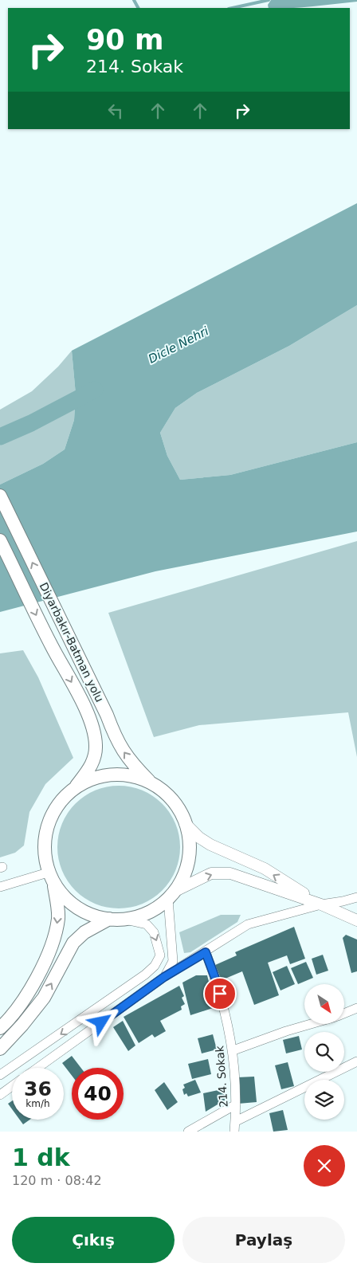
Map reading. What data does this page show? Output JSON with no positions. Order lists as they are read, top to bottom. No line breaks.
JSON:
{"streets":{"highway":["Diyarbakır-Batman yolu"],"street":["214. Sokak"]},"water":["Dicle Nehri"],"north":"bottom right","page":{"turn":["90 m","214. Sokak"],"speed":"36 km/h","limit":"40","heading":["1 dk","120 m · 08:42"],"buttons":["Çıkış","Paylaş"]}}
